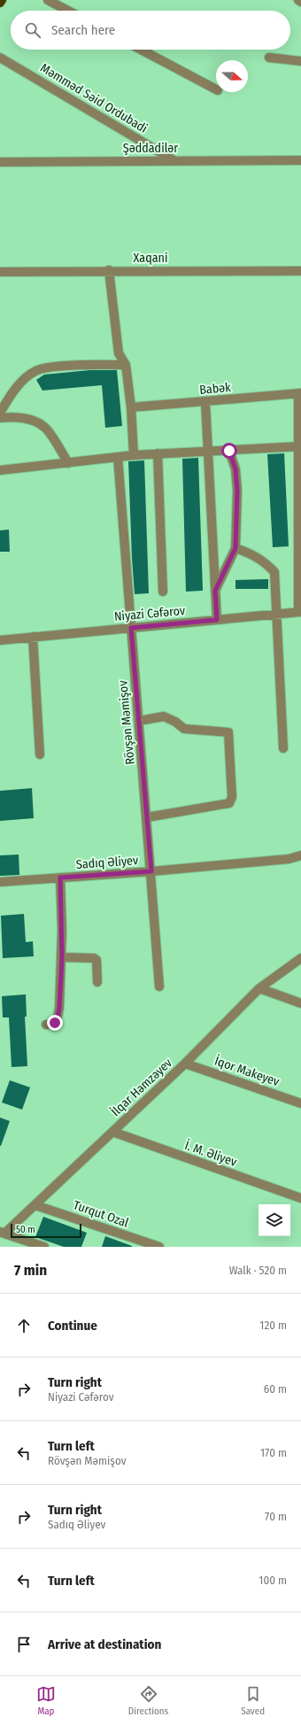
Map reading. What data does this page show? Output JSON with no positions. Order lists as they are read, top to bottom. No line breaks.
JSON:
{"streets":{"street":["Məmməd Səid Ordubadi","Şəddadilər","Xaqani","Babək","Niyazi Cəfərov","Rövşən Məmişov","Sadıq Əliyev","İqor Makeyev","İlqar Həmzəyev","İ. M. Əliyev","Turqut Ozal"]},"crossings":[["Məmməd Səid Ordubadi","Şəddadilər"],["Niyazi Cəfərov","Rövşən Məmişov"],["Rövşən Məmişov","Sadıq Əliyev"],["İqor Makeyev","İlqar Həmzəyev"],["İlqar Həmzəyev","İ. M. Əliyev"],["İlqar Həmzəyev","Turqut Ozal"]],"scale_bar":"50 m","north":"right","page":{"search":"Search here","scale":"50 m","heading":["7 min","Walk · 520 m"],"list":[["Continue","120 m"],["Turn right","Niyazi Cəfərov","60 m"],["Turn left","Rövşən Məmişov","170 m"],["Turn right","Sadıq Əliyev","70 m"],["Turn left","100 m"],"Arrive at destination"],"nav":["Map","Directions","Saved"]}}
